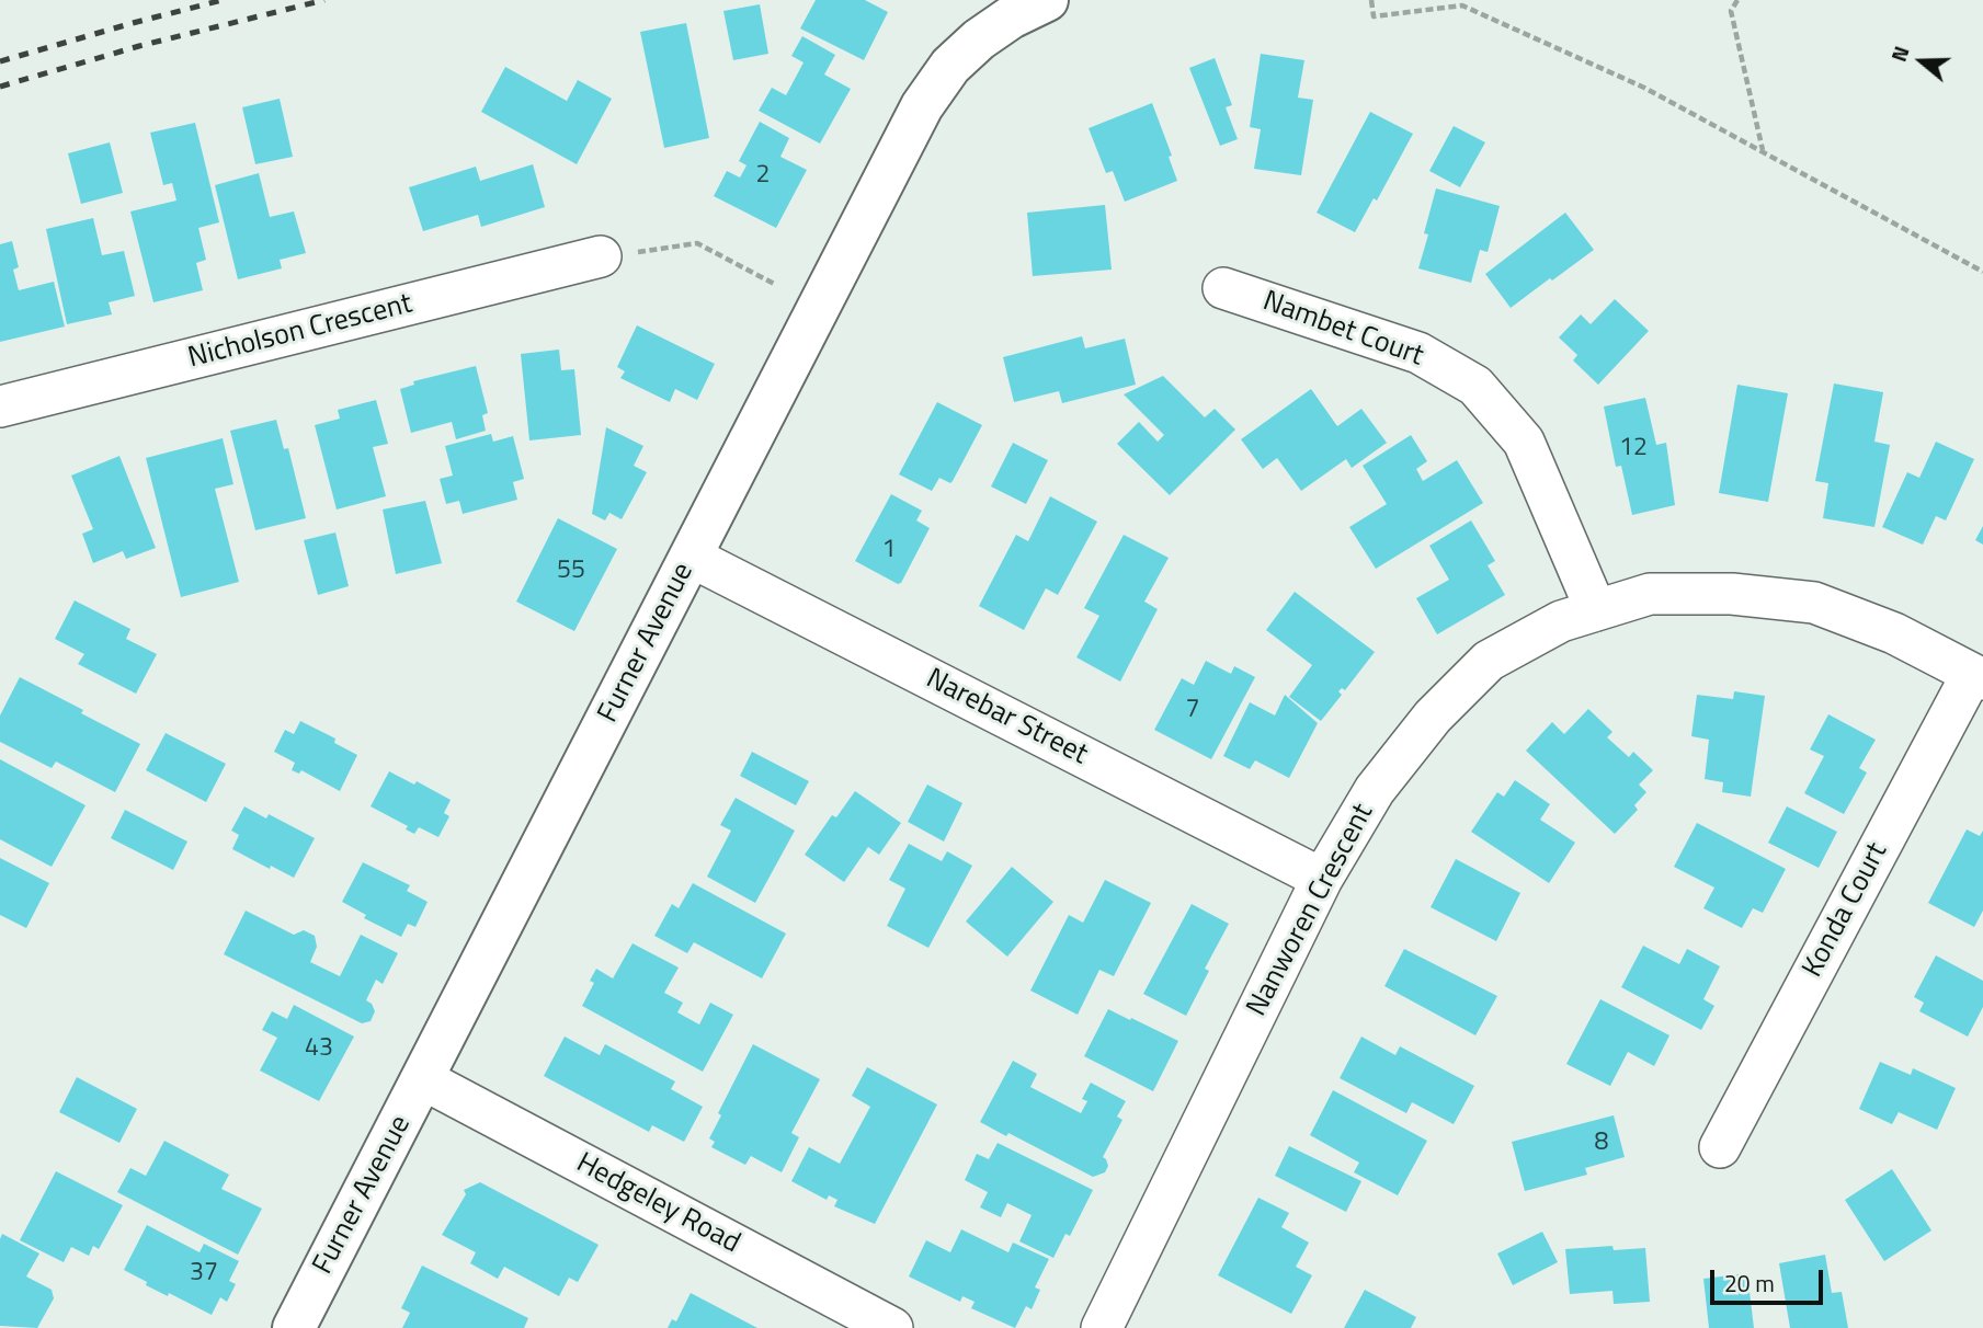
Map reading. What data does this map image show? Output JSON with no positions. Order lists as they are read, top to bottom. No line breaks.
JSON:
{"streets":{"street":["Nambet Court","Nicholson Crescent","Furner Avenue","Narebar Street","Nanworen Crescent","Konda Court","Hedgeley Road"]},"crossings":[["Nambet Court","Nanworen Crescent"],["Furner Avenue","Narebar Street"],["Furner Avenue","Hedgeley Road"],["Narebar Street","Nanworen Crescent"],["Nanworen Crescent","Konda Court"]],"house_numbers":["2","12","1","55","7","43","8","37"],"scale_bar":"20 m","north":"left"}
